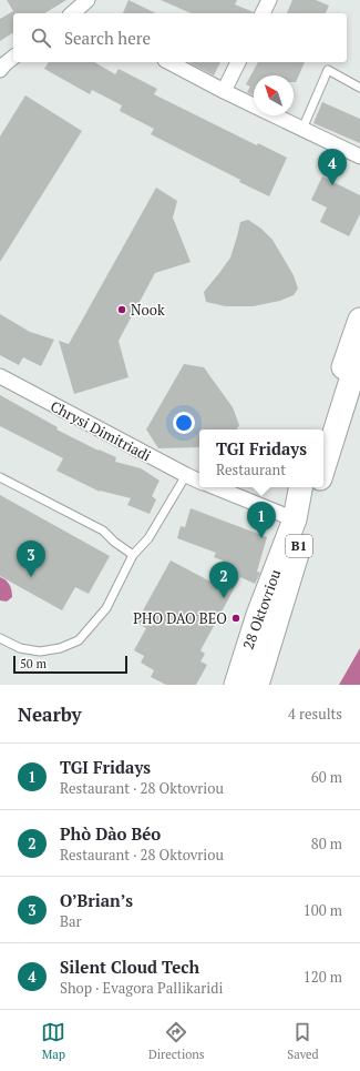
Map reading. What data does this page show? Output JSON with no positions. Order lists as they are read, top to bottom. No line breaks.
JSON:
{"streets":{"main road":["B1","28 Oktovriou"],"street":["Chrysi Dimitriadi"]},"places":["Nook","PHO DAO BEO"],"scale_bar":"50 m","north":"top left","page":{"search":"Search here","pins":["4","1","3","2"],"popup":["TGI Fridays","Restaurant"],"scale":"50 m","heading":["Nearby","4 results"],"list":[{"mark":"1","name":"TGI Fridays","note":"Restaurant · 28 Oktovriou","value":"60 m"},{"mark":"2","name":"Phò Dào Béo","note":"Restaurant · 28 Oktovriou","value":"80 m"},{"mark":"3","name":"O’Brian’s","note":"Bar","value":"100 m"},{"mark":"4","name":"Silent Cloud Tech","note":"Shop · Evagora Pallikaridi","value":"120 m"}],"nav":["Map","Directions","Saved"]}}
